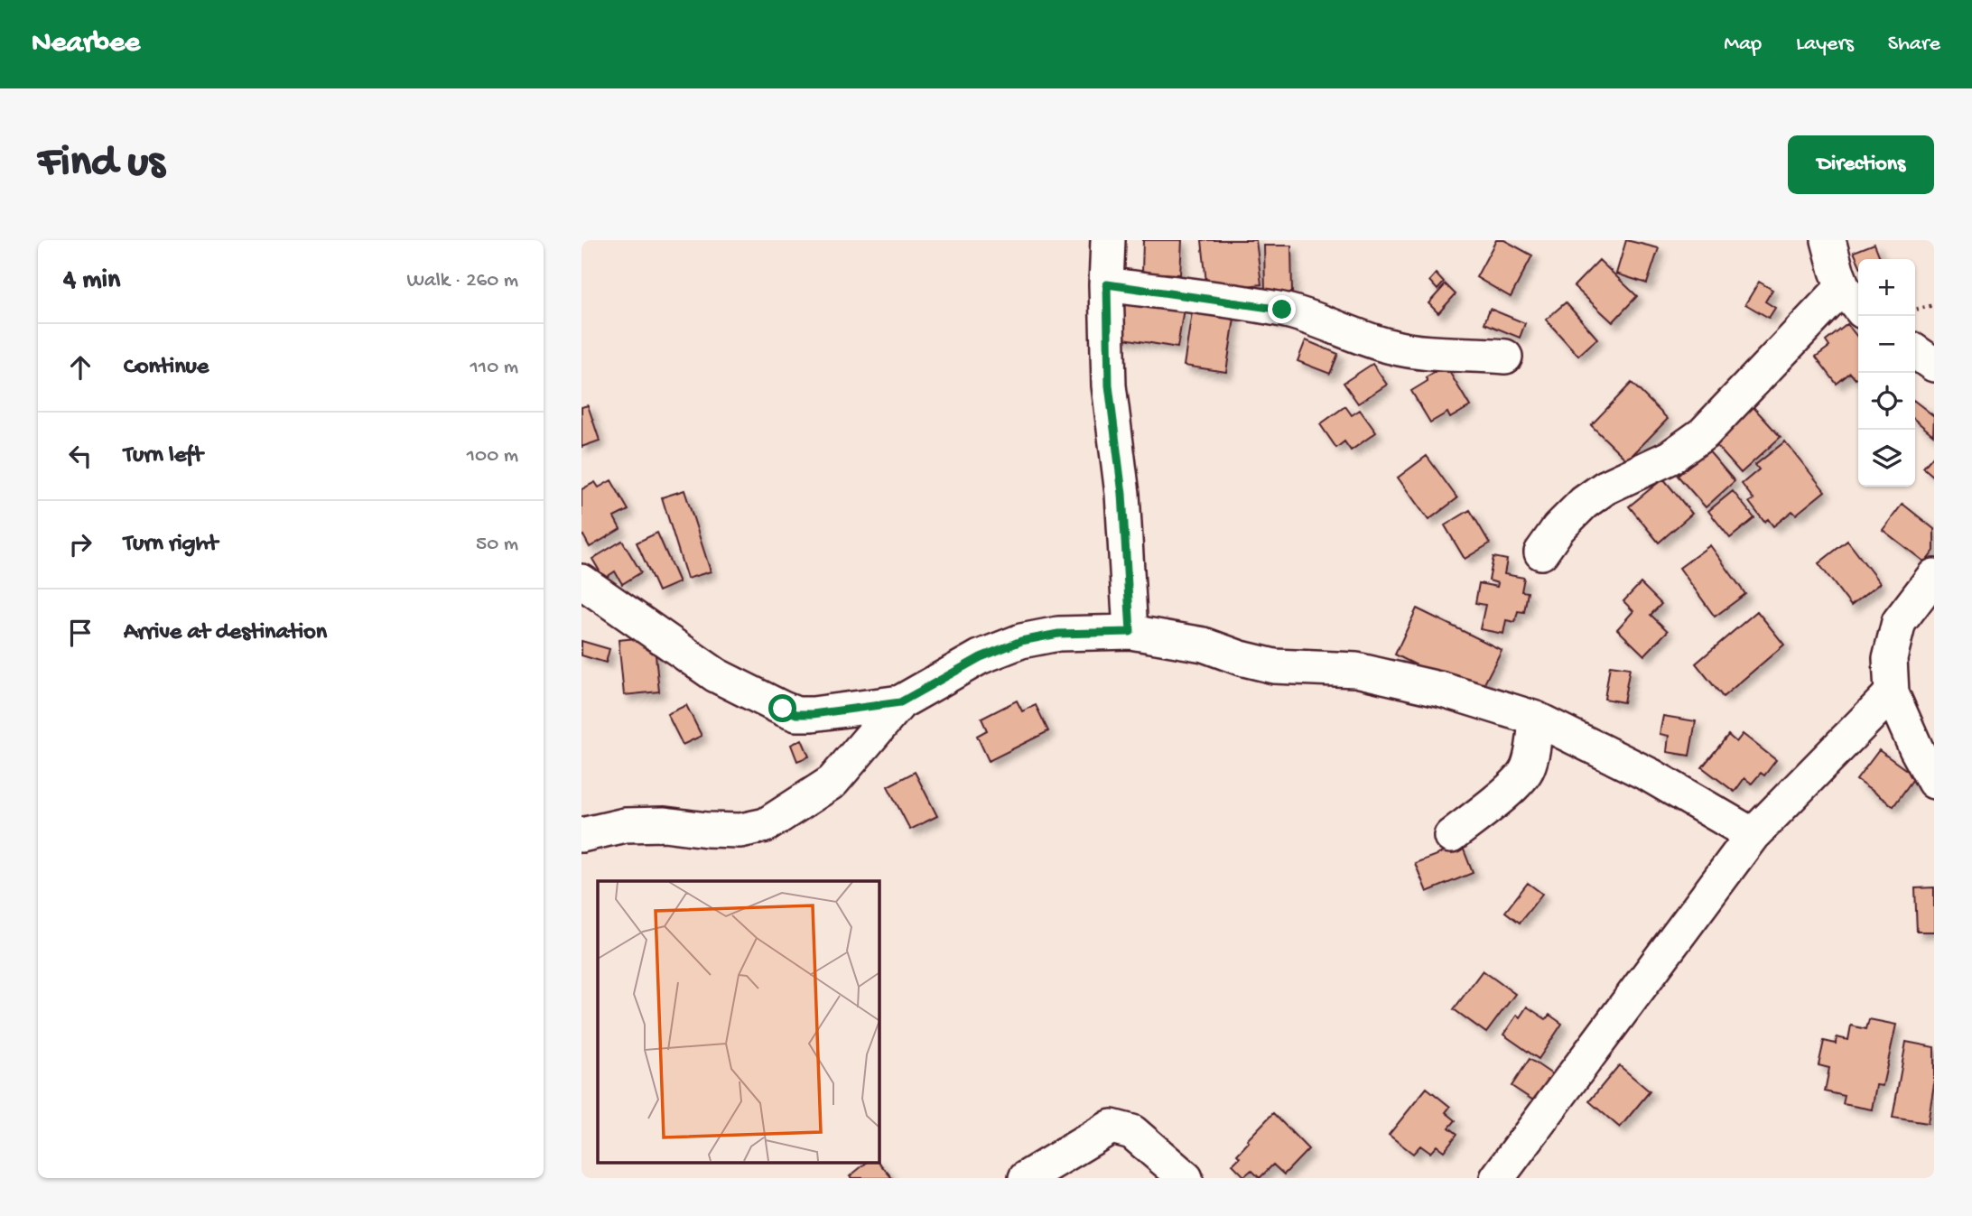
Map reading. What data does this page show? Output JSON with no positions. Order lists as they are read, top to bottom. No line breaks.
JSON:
{"page":{"header":"Nearbee","nav":["Map","Layers","Share"],"buttons":"Directions","title":"Find us","heading":["4 min","Walk · 260 m"],"map_buttons":["+","−"],"list":[["Continue","110 m"],["Turn left","100 m"],["Turn right","50 m"],"Arrive at destination"]}}
